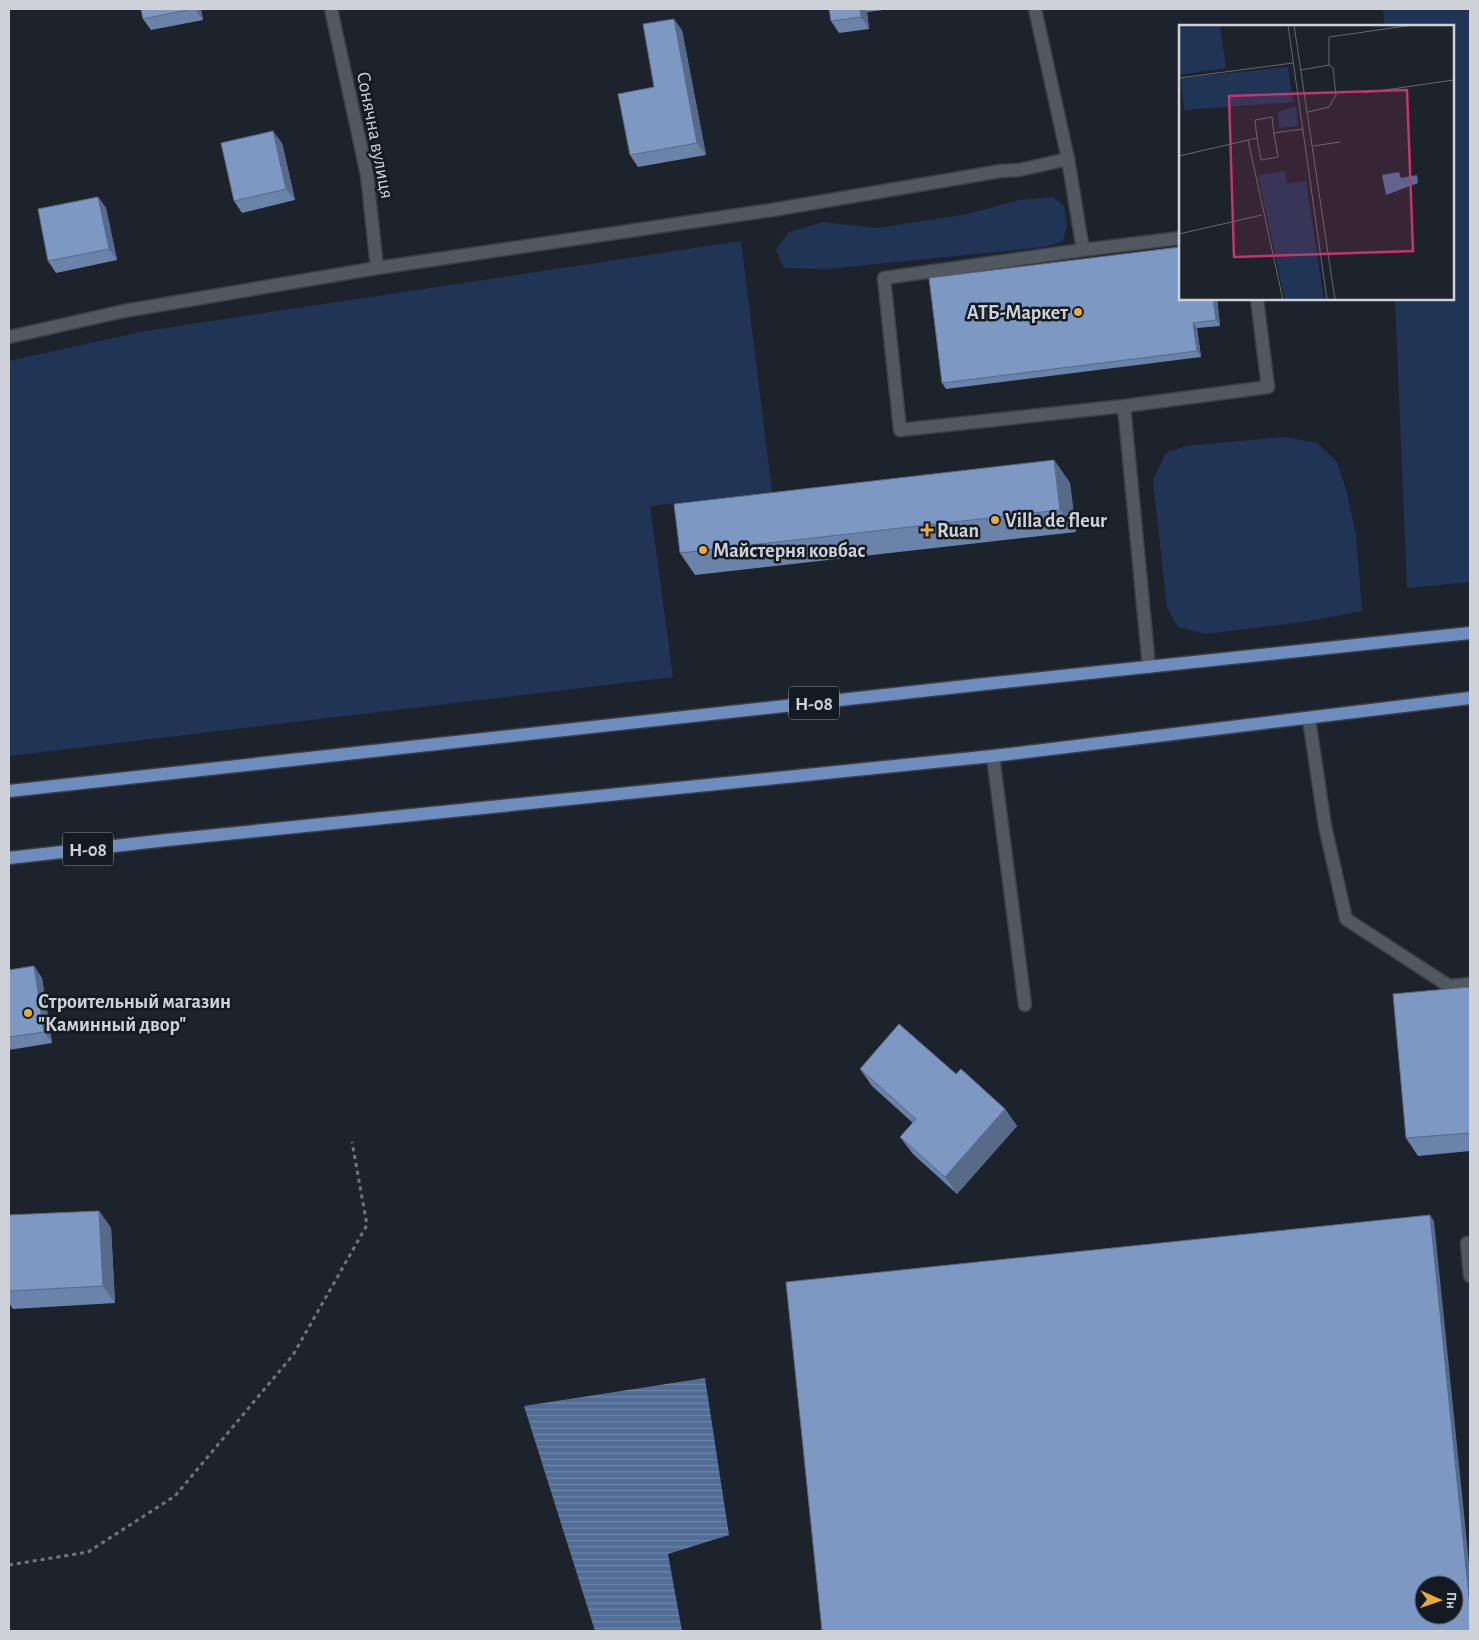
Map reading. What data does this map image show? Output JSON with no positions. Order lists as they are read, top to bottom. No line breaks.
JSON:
{"streets":{"main road":["Н-08"],"street":["Сонячна вулиця"]},"places":{"other":["АТБ-Маркет","Villa de fleur","Майстерня ковбас","Строительный магазин \"Каминный двор\""],"health":["Ruan"]},"north":"right"}
